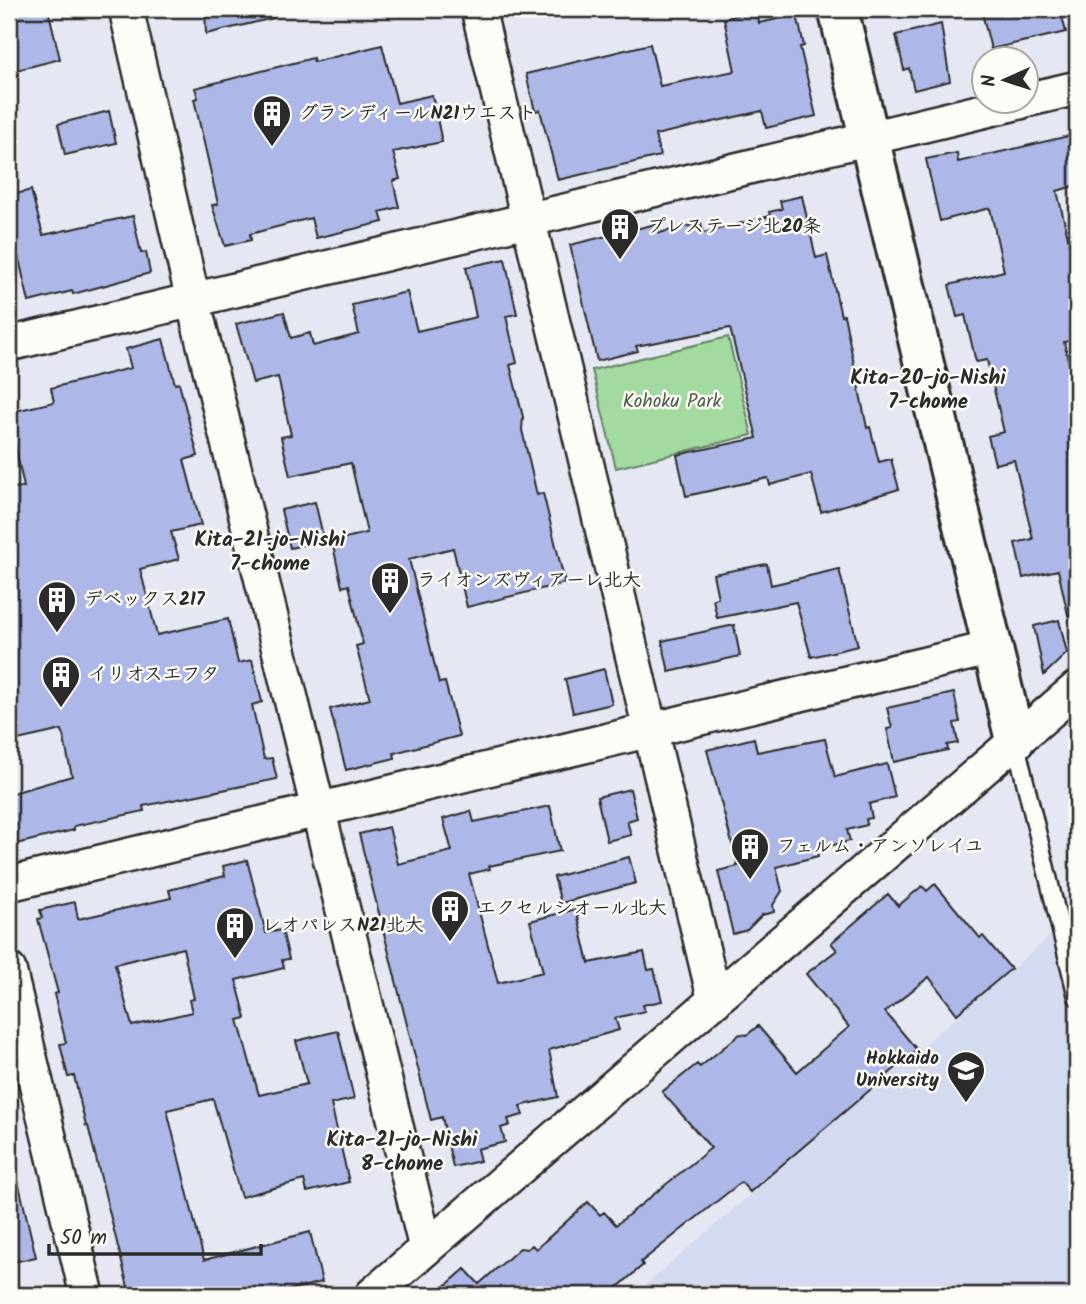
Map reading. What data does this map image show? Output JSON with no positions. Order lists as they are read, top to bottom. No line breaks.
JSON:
{"districts":["Kita-20-jo-Nishi 7-chome","Kita-21-jo-Nishi 7-chome","Kita-21-jo-Nishi 8-chome"],"parks":["Kohoku Park"],"places":{"building":["グランディールN21ウエスト","プレステージ北20条","ライオンズヴィアーレ北大","デベックス217","イリオスエフタ","フェルム・アンソレイユ","エクセルシオール北大","レオパレスN21北大"],"school or university":["Hokkaido University"]},"scale_bar":"50 m","north":"left"}
